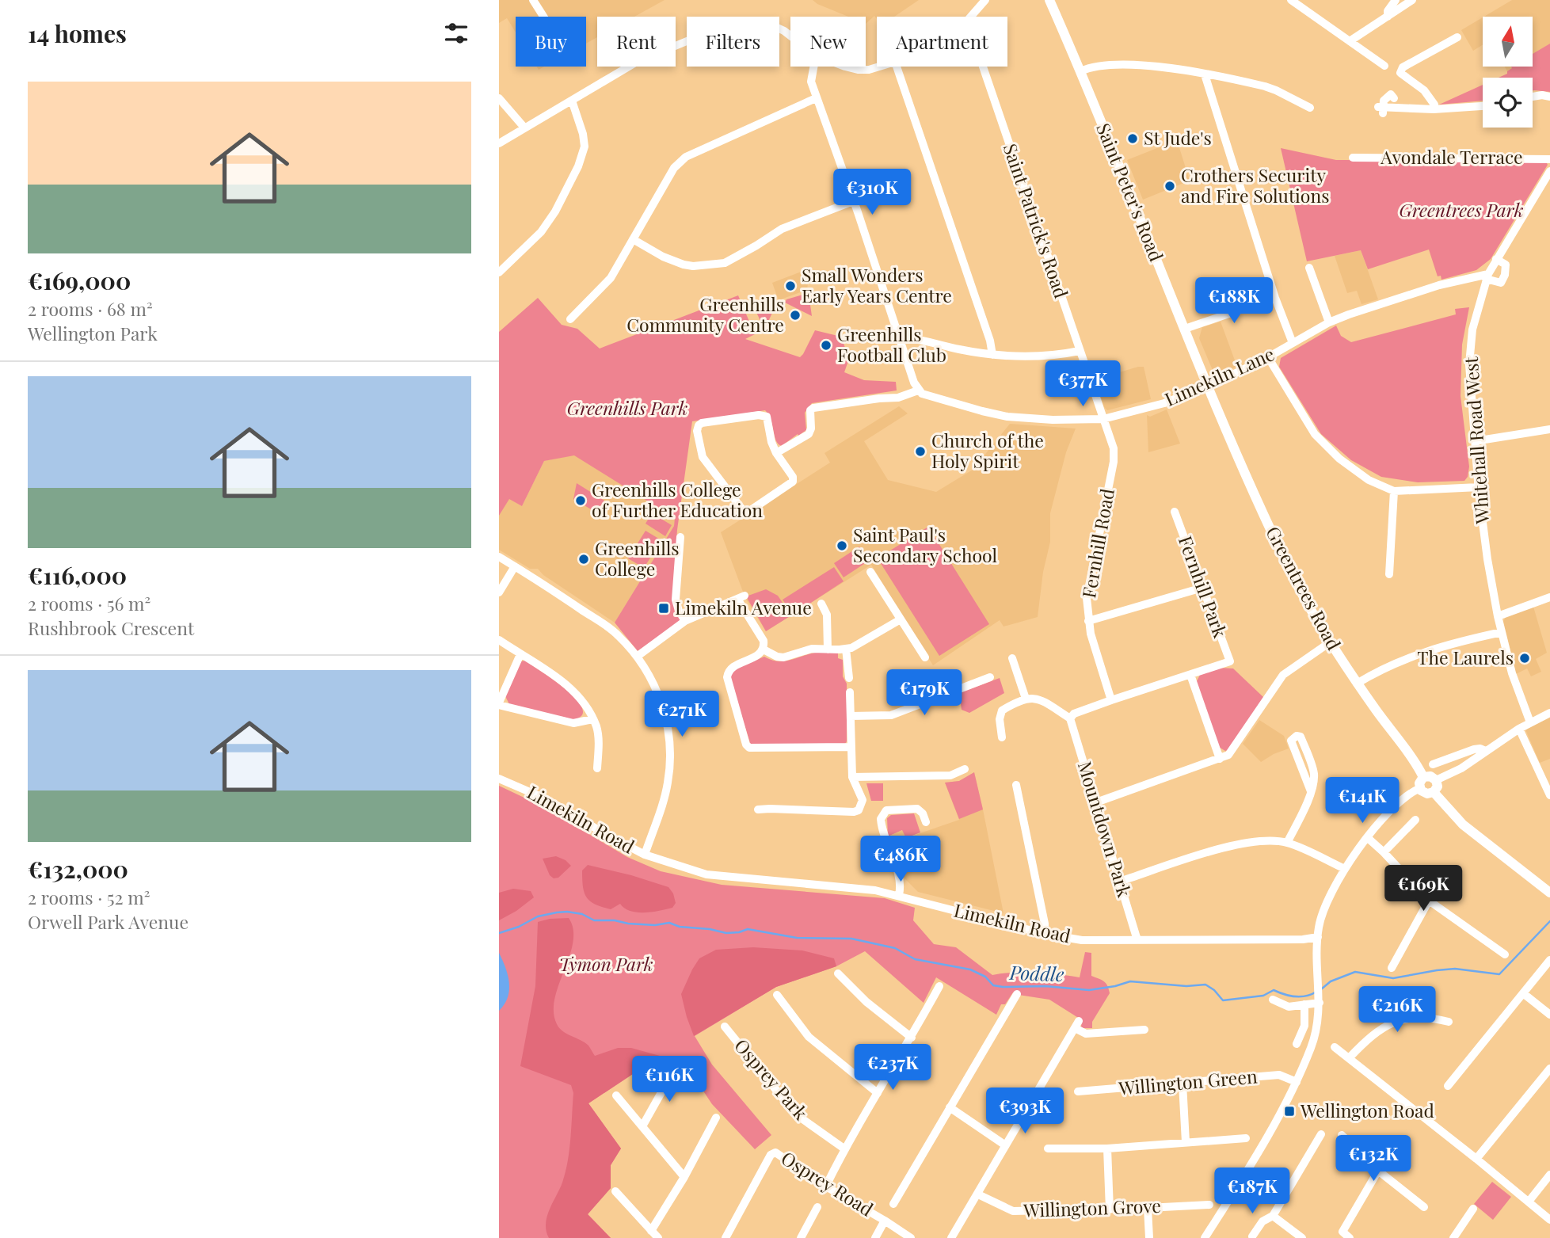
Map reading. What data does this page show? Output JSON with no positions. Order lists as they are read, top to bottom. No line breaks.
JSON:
{"streets":{"main road":["Saint Peter's Road","Greentrees Road"],"street":["Avondale Terrace","Saint Patrick's Road","Limekiln Lane","Whitehall Road West","Fernhill Road","Fernhill Park","Limekiln Road","Mountdown Park","Osprey Park","Willington Green","Osprey Road","Willington Grove"]},"crossings":[["Saint Peter's Road","Limekiln Lane"],["Saint Peter's Road","Greentrees Road"],["Saint Patrick's Road","Limekiln Lane"],["Saint Patrick's Road","Fernhill Road"],["Limekiln Lane","Whitehall Road West"],["Limekiln Lane","Fernhill Road"],["Limekiln Lane","Greentrees Road"],["Limekiln Road","Mountdown Park"]],"water":["Poddle"],"parks":["Greentrees Park","Greenhills Park","Tymon Park"],"places":{"other":["St Jude's","Crothers Security and Fire Solutions","Small Wonders Early Years Centre","Greenhills Community Centre","Greenhills Football Club","Church of the Holy Spirit","Greenhills College of Further Education","Saint Paul's Secondary School","Greenhills College","The Laurels"],"transit":["Limekiln Avenue","Wellington Road"]},"north":"top","page":{"heading":"14 homes","chip":["Buy","Rent","Filters","New","Apartment"],"list":[{"name":"€169,000","note":"2 rooms · 68 m² · Wellington Park"},{"name":"€116,000","note":"2 rooms · 56 m² · Rushbrook Crescent"},{"name":"€132,000","note":"2 rooms · 52 m² · Orwell Park Avenue"}],"price":["€310K","€188K","€377K","€179K","€271K","€141K","€486K","€169K","€216K","€237K","€116K","€393K","€132K","€187K"]}}
